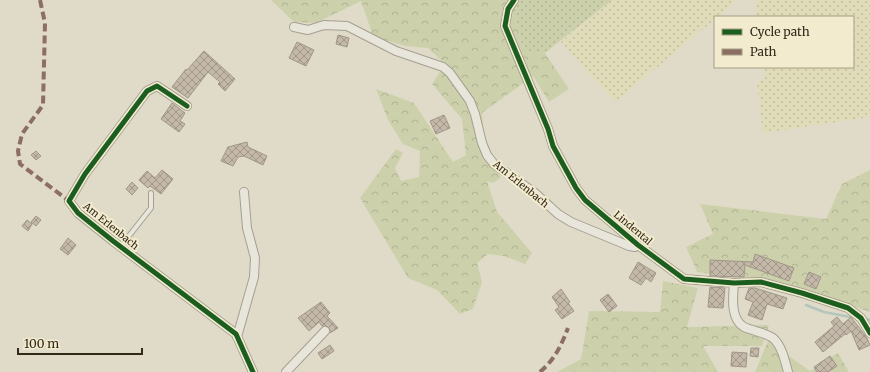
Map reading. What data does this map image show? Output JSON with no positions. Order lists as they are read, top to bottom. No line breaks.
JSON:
{"streets":{"street":["Am Erlenbach","Lindental"]},"crossings":[["Am Erlenbach","Lindental"]],"legend":["Cycle path","Path"],"scale_bar":"100 m"}
